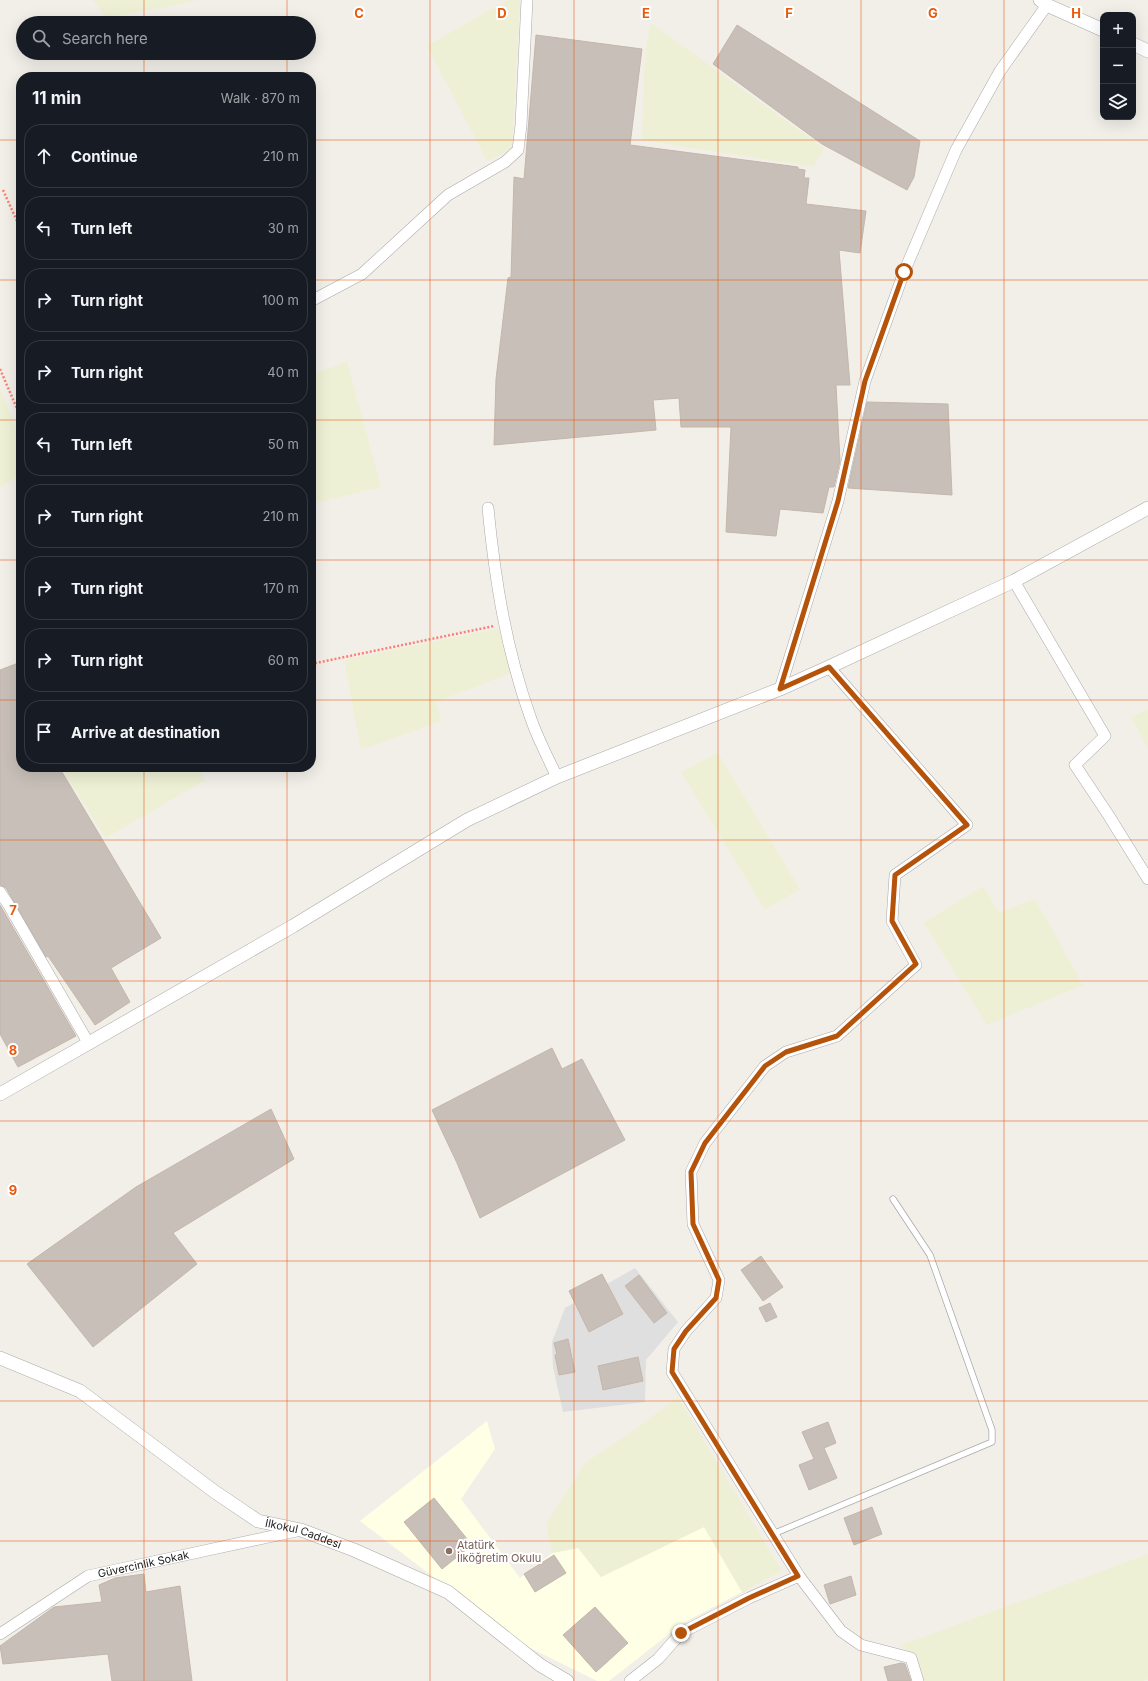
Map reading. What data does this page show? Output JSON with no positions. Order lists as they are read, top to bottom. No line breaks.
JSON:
{"streets":{"street":["İlkokul Caddesi","Güvercinlik Sokak"]},"crossings":[["İlkokul Caddesi","Güvercinlik Sokak"]],"places":["Atatürk İlköğretim Okulu"],"page":{"map_buttons":["+","−"],"search":"Search here","heading":["11 min","Walk · 870 m"],"list":[["Continue","210 m"],["Turn left","30 m"],["Turn right","100 m"],["Turn right","40 m"],["Turn left","50 m"],["Turn right","210 m"],["Turn right","170 m"],["Turn right","60 m"],"Arrive at destination"]},"grid":{"columns":["C","D","E","F","G","H"],"rows":["7","8","9"]}}
